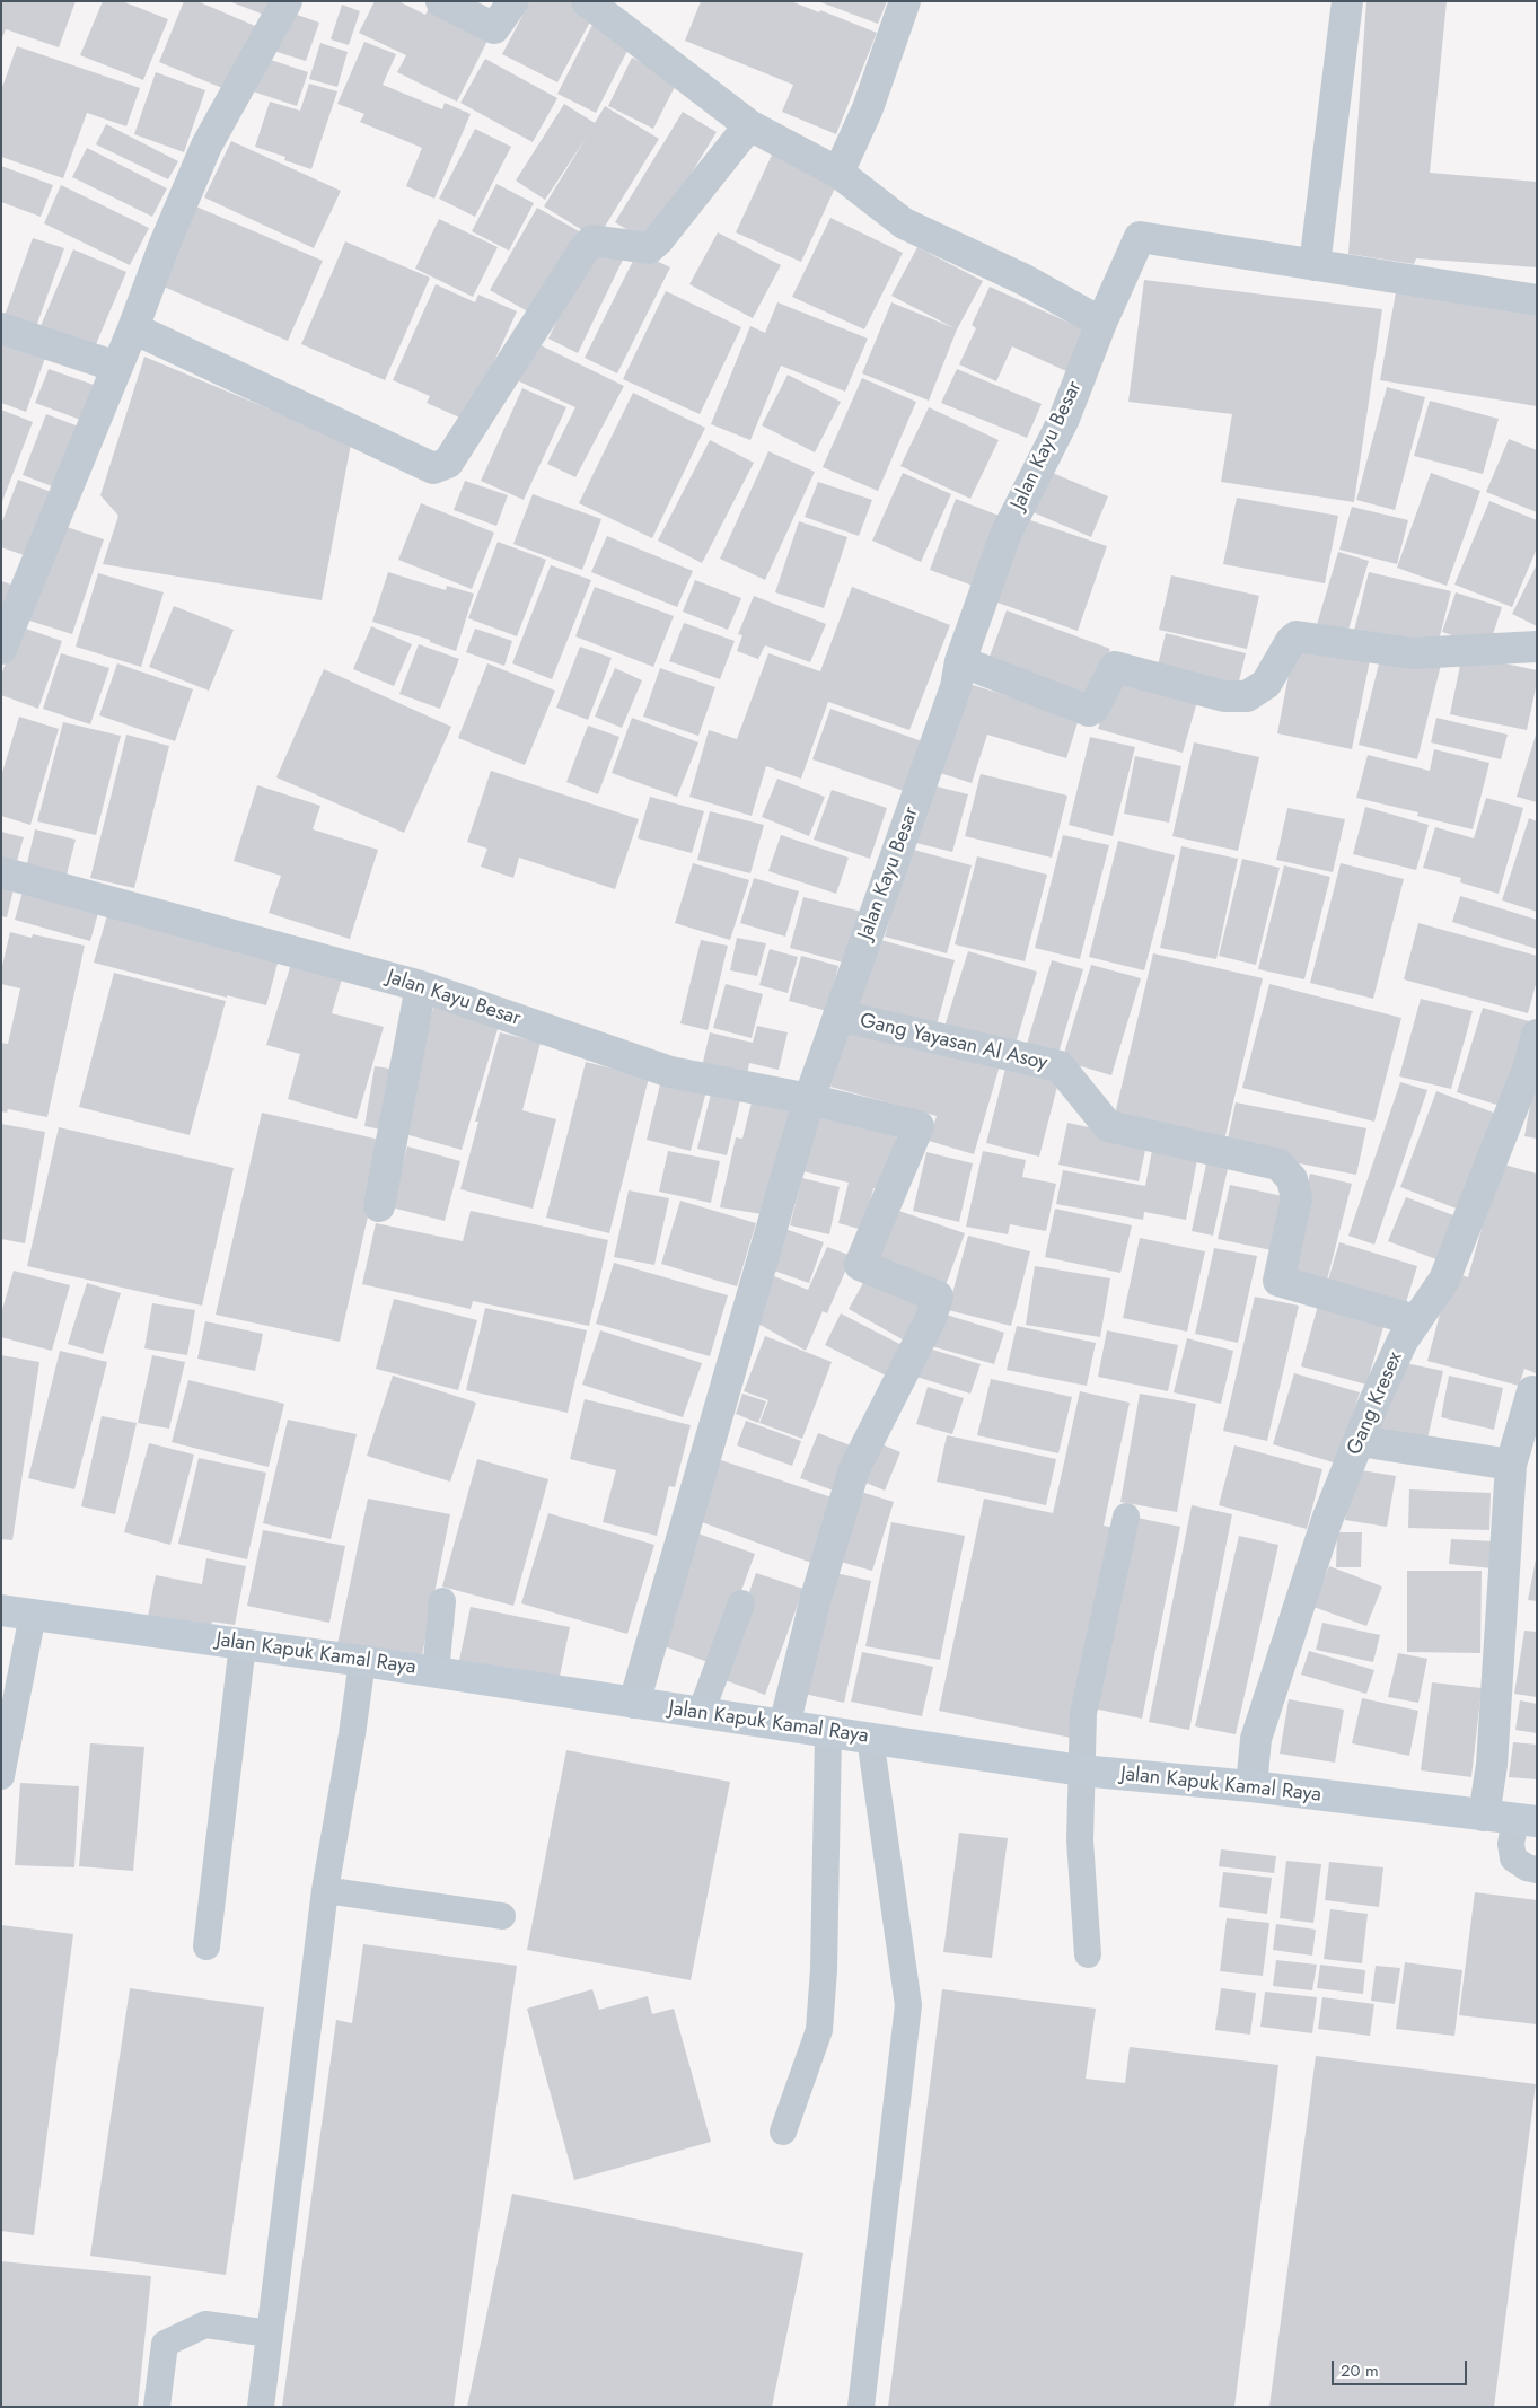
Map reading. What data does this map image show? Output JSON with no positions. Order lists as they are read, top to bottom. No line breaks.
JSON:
{"streets":{"main road":["Jalan Kapuk Kamal Raya"],"street":["Jalan Kayu Besar","Gang Yayasan Al Asoy","Gang Kresex"]},"crossings":[["Jalan Kayu Besar","Gang Yayasan Al Asoy"],["Gang Yayasan Al Asoy","Gang Kresex"],["Gang Kresex","Jalan Kapuk Kamal Raya"]],"scale_bar":"20 m"}
